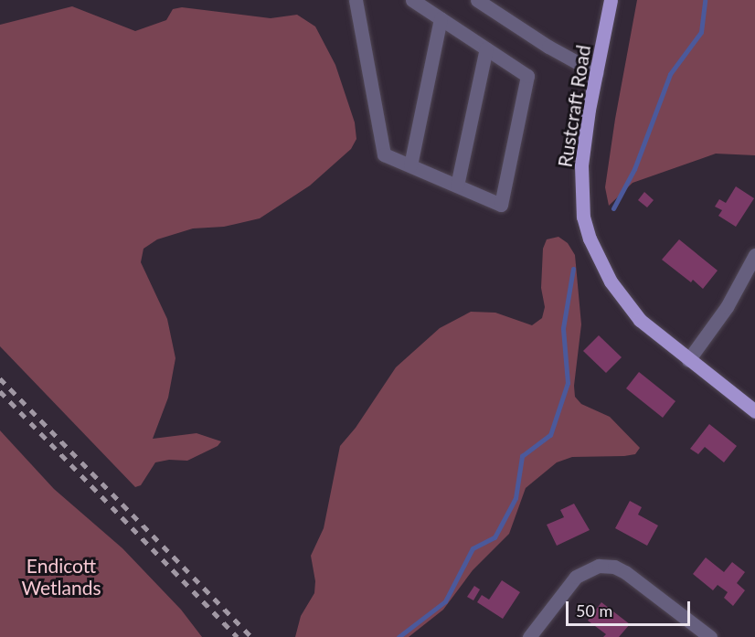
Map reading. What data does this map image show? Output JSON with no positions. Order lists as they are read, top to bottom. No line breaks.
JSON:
{"streets":{"main road":["Rustcraft Road"]},"parks":["Endicott Wetlands"],"scale_bar":"50 m"}
